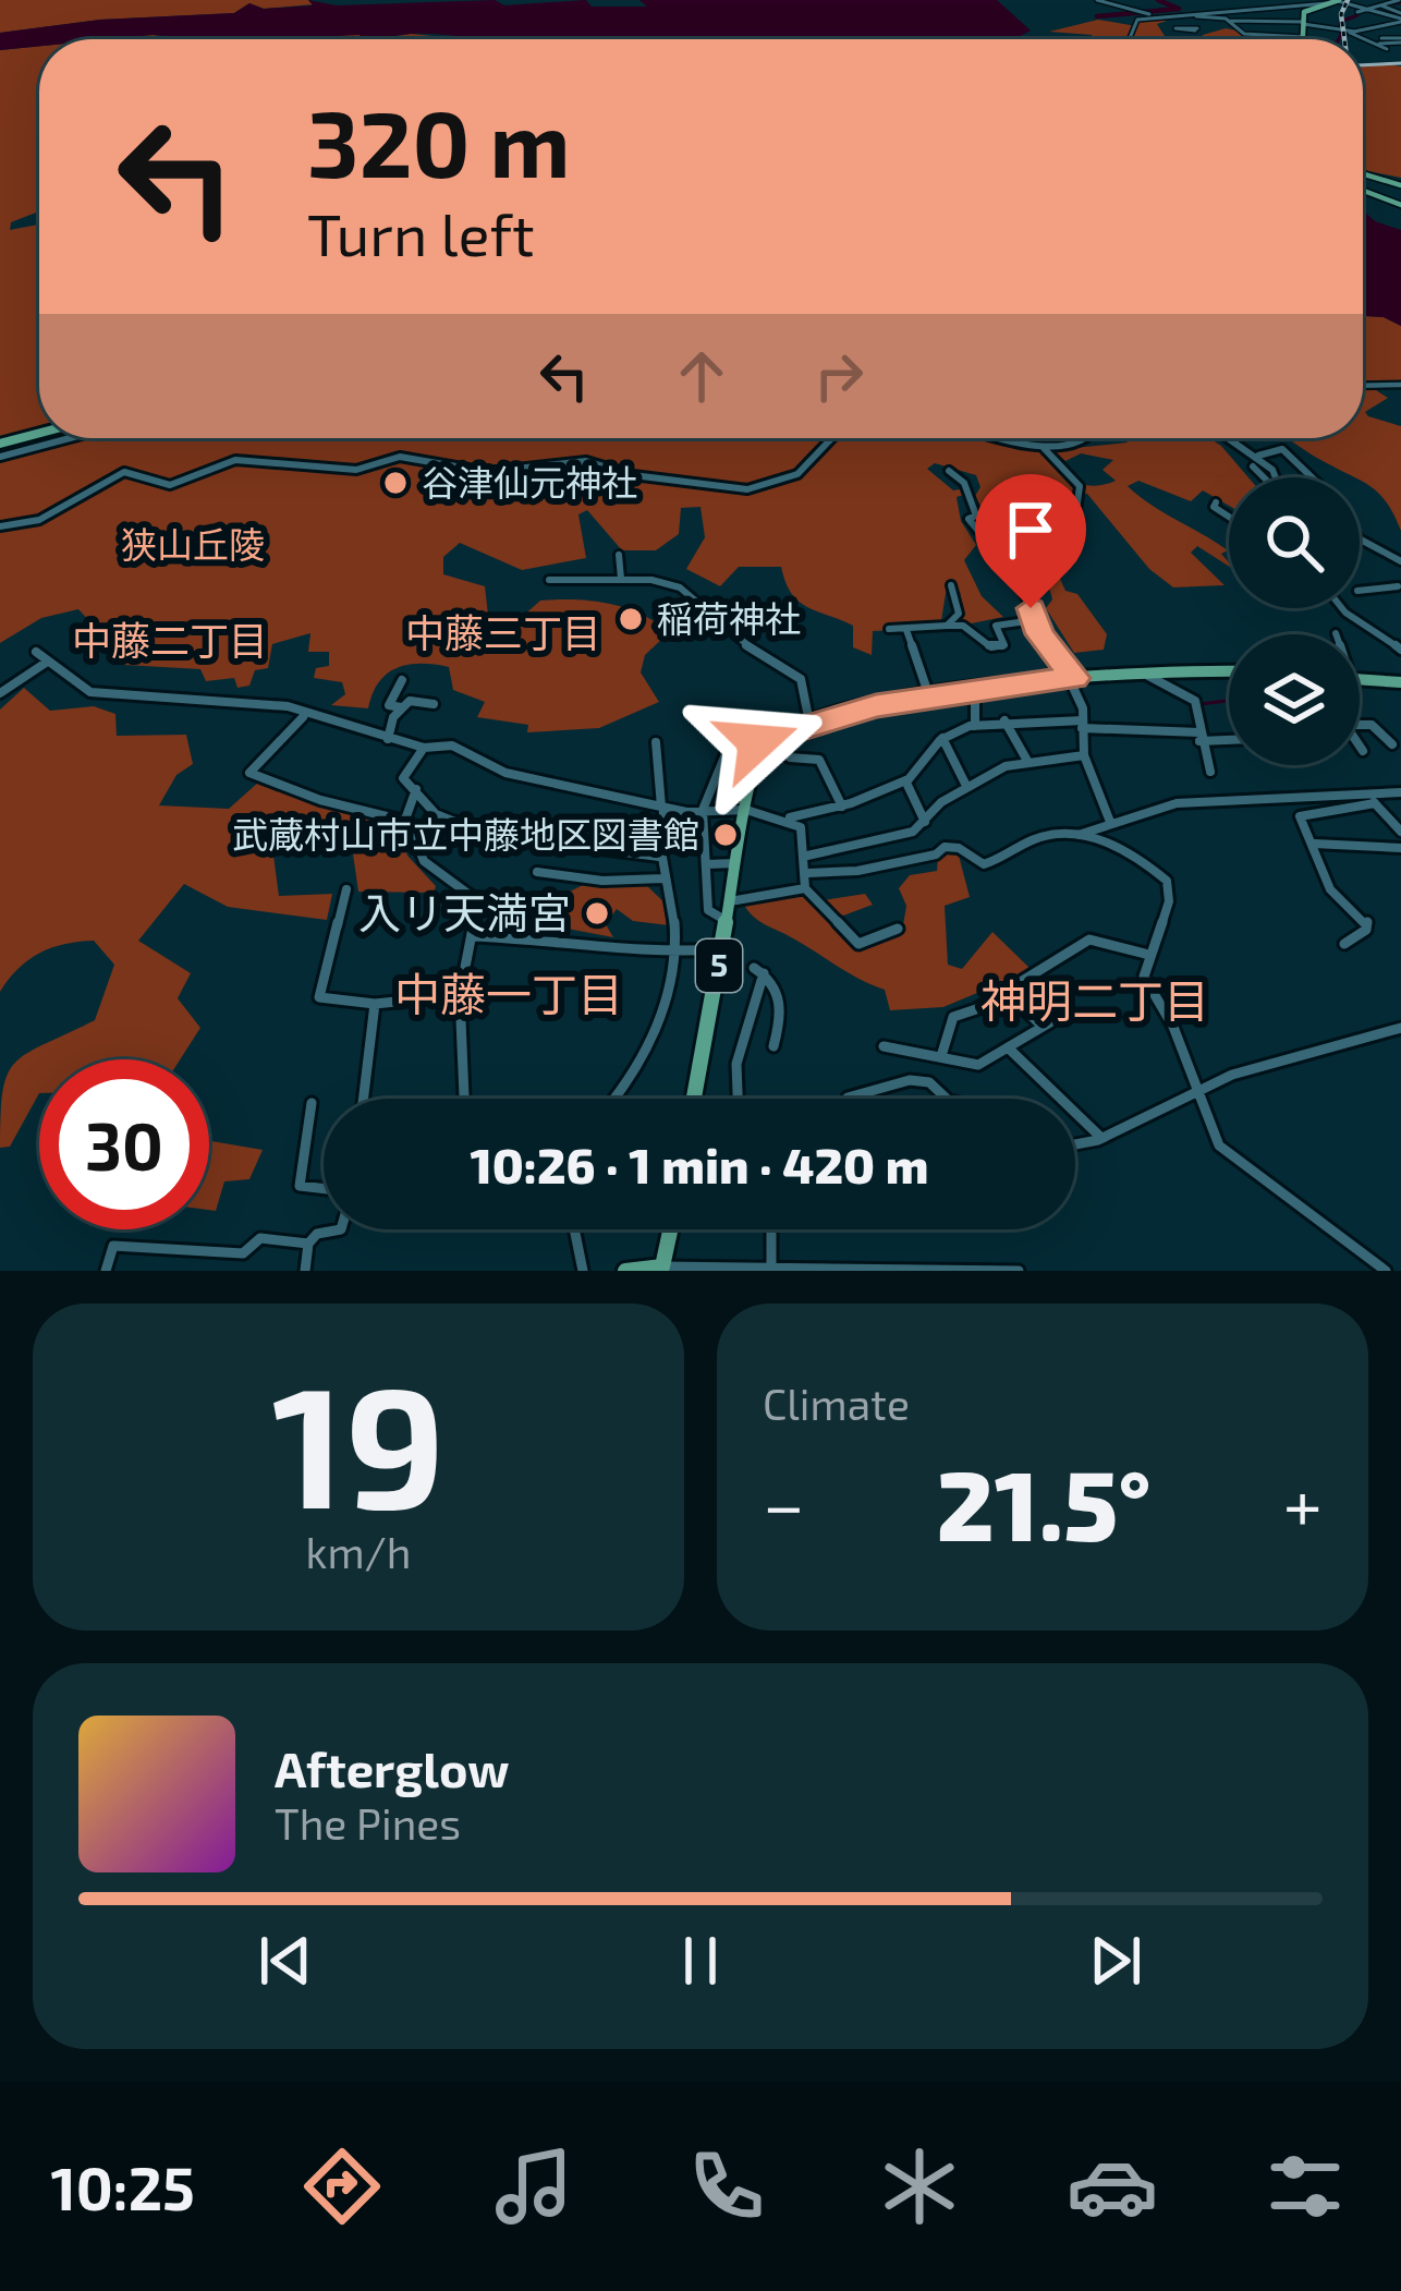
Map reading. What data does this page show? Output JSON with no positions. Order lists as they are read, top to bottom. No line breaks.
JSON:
{"streets":{"main road":["5"]},"districts":["中藤三丁目","中藤二丁目","中藤一丁目","神明二丁目"],"parks":["狭山丘陵"],"places":["谷津仙元神社","稲荷神社","武蔵村山市立中藤地区図書館","入リ天満宮"],"page":{"turn":["320 m","Turn left"],"limit":"30","trip":"10:26 · 1 min · 420 m","tile":[["19","km/h"],"Climate"],"heat":["−","21.5°","+"],"song":["Afterglow","The Pines"],"tabs":"10:25"}}
